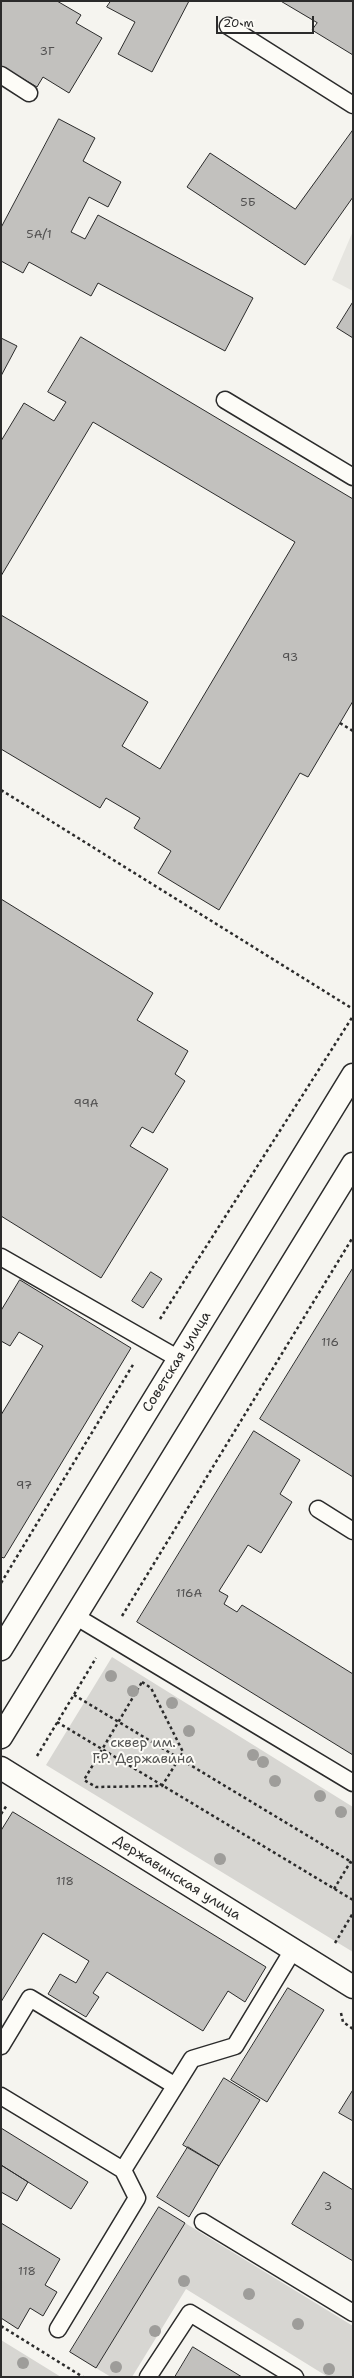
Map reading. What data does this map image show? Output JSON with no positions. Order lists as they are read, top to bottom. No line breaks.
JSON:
{"streets":{"main road":["Советская улица","Державинская улица"]},"parks":["сквер им. Г.Р. Державина"],"house_numbers":["3Г","5Б","5А/1","93","99А","116","97","116А","118","3","118"],"scale_bar":"20 m"}
